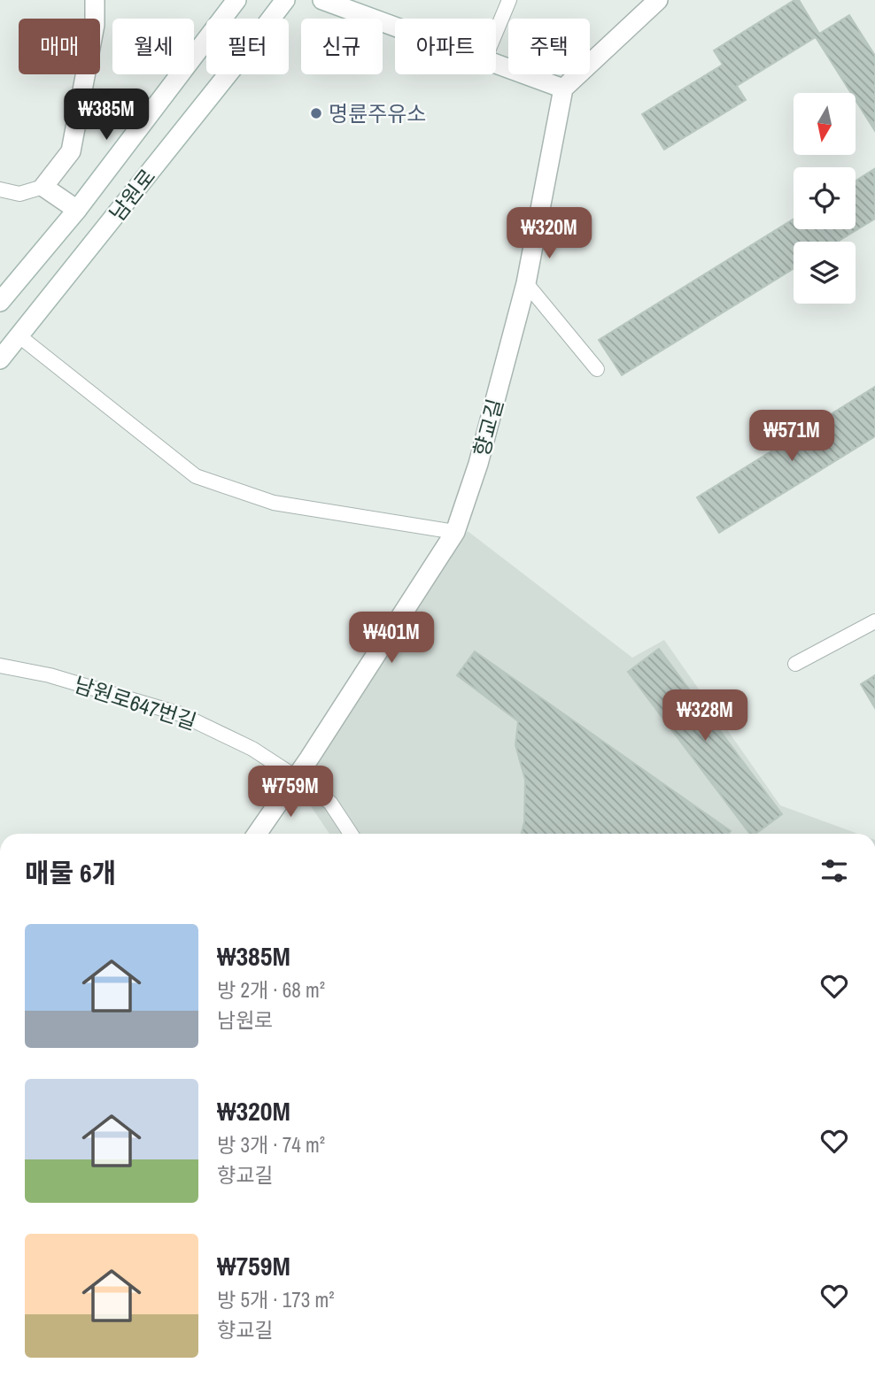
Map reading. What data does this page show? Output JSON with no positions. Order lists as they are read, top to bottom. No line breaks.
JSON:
{"streets":{"street":["남원로","향교길"],"lane":["남원로647번길"]},"crossings":[["향교길","남원로647번길"]],"places":["명륜주유소"],"north":"bottom","page":{"chip":["매매","월세","필터","신규","아파트","주택"],"price":["₩385M","₩320M","₩571M","₩401M","₩328M","₩759M"],"heading":"매물 6개","list":[{"name":"₩385M","note":"방 2개 · 68 m² · 남원로"},{"name":"₩320M","note":"방 3개 · 74 m² · 향교길"},{"name":"₩759M","note":"방 5개 · 173 m² · 향교길"}]}}
